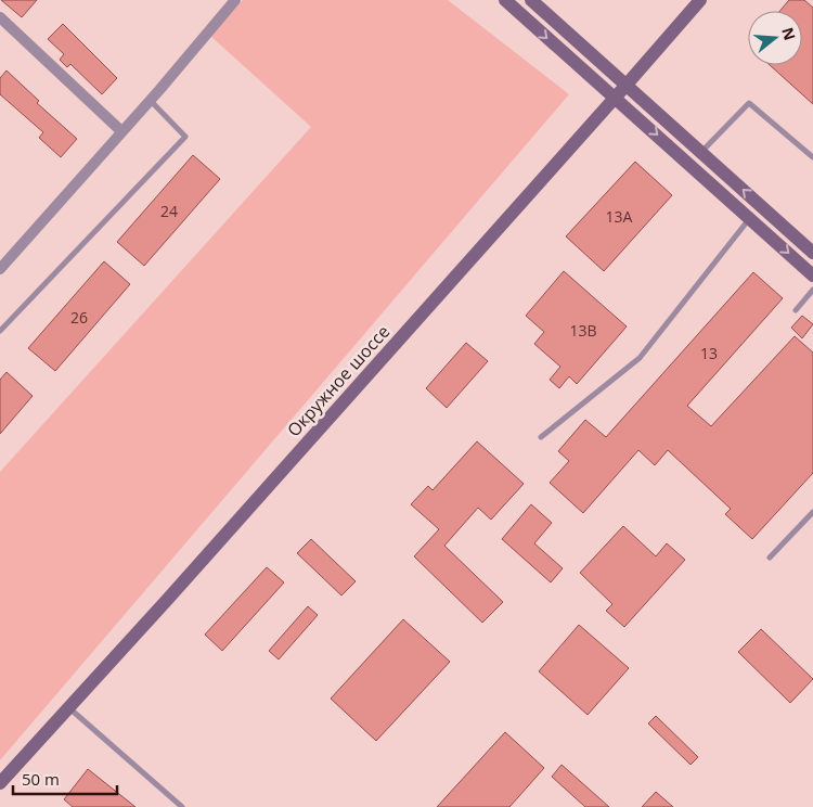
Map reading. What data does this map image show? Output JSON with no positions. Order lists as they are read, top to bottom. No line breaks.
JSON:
{"streets":{"street":["Окружное шоссе"]},"house_numbers":["24","13А","26","13В","13"],"scale_bar":"50 m","north":"right"}
